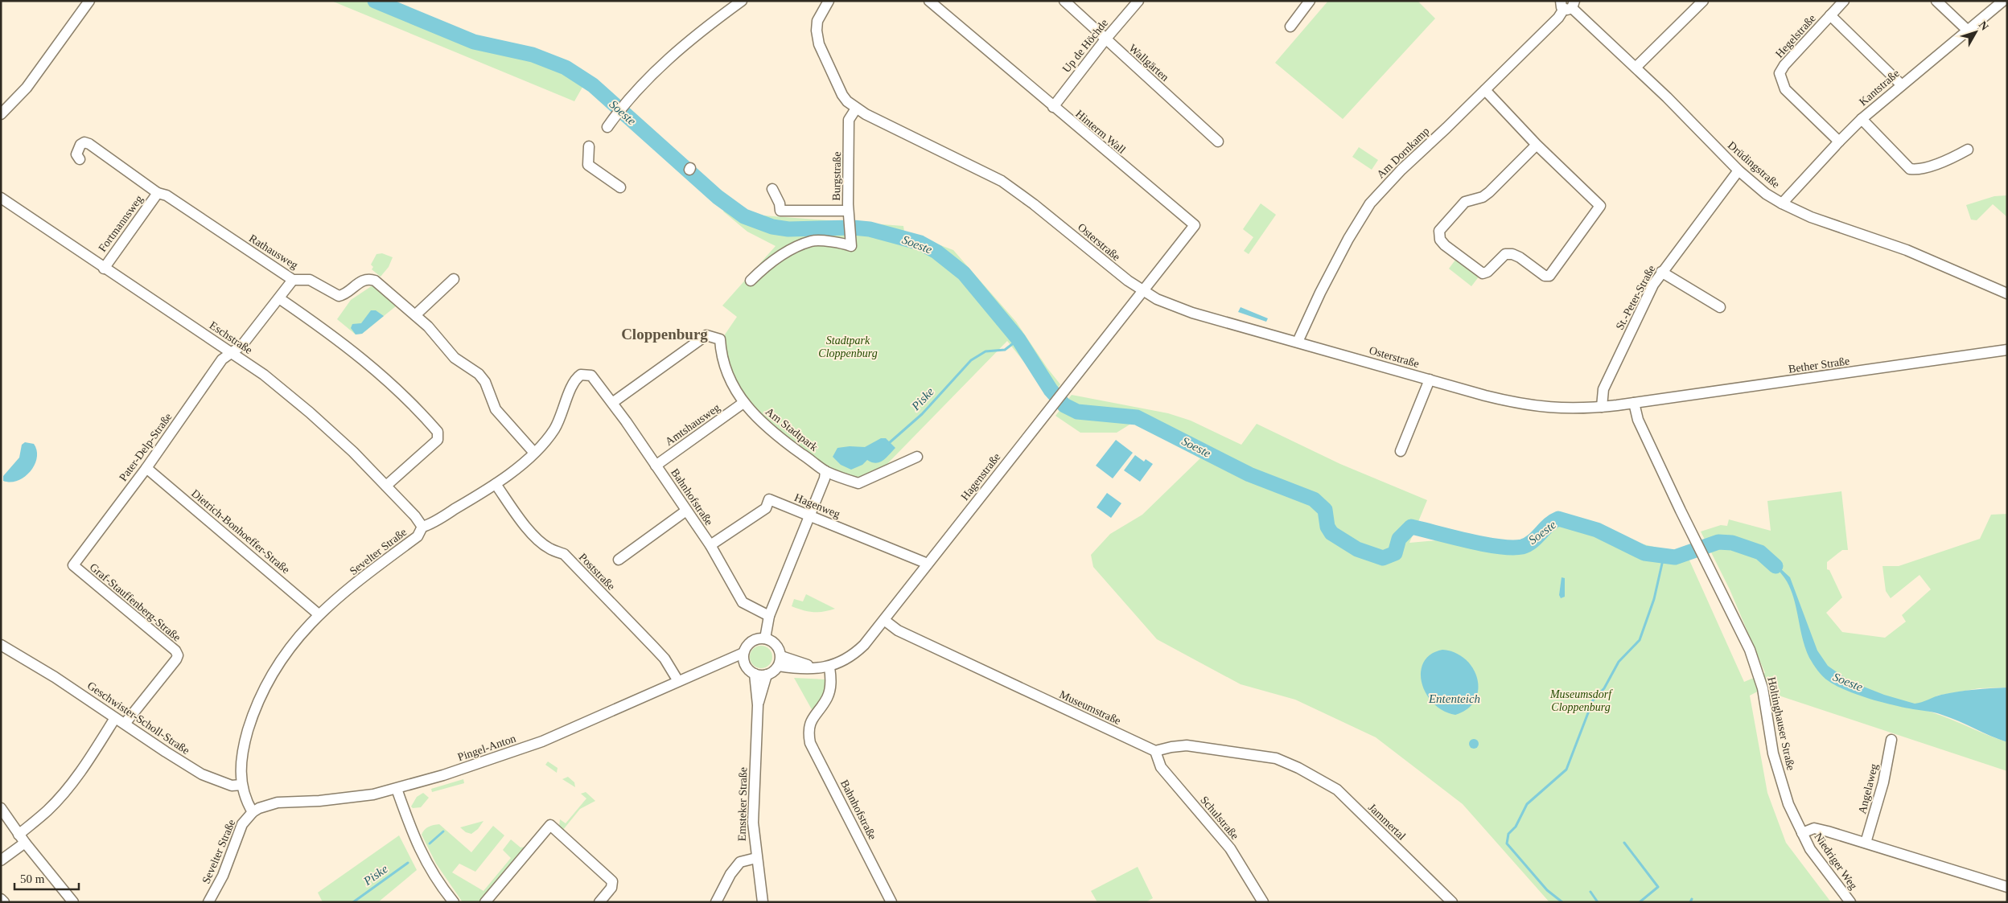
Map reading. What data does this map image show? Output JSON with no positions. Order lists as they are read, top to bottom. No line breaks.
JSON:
{"streets":{"street":["Hegelstraße","Up de Höchde","Wallgärten","Kantstraße","Hinterm Wall","Am Dornkamp","Drüdingstraße","Burgstraße","Fortmannsweg","Osterstraße","Rathausweg","St.-Peter-Straße","Eschstraße","Bether Straße","Amtshausweg","Am Stadtpark","Pater-Delp-Straße","Hagenstraße","Bahnhofstraße","Hagenweg","Dietrich-Bonhoeffer-Straße","Sevelter Straße","Poststraße","Graf-Stauffenberg-Straße","Museumstraße","Geschwister-Scholl-Straße","Höltinghauser Straße","Pingel-Anton","Angelaweg","Emsteker Straße","Schulstraße","Jammertal","Niedriger Weg"]},"crossings":[["Hegelstraße","Kantstraße"],["Up de Höchde","Wallgärten"],["Up de Höchde","Hinterm Wall"],["Kantstraße","Drüdingstraße"],["Hinterm Wall","Osterstraße"],["Hinterm Wall","Hagenstraße"],["Am Dornkamp","Drüdingstraße"],["Am Dornkamp","Osterstraße"],["Drüdingstraße","St.-Peter-Straße"],["Burgstraße","Osterstraße"],["Fortmannsweg","Rathausweg"],["Fortmannsweg","Eschstraße"],["Osterstraße","St.-Peter-Straße"],["Osterstraße","Bether Straße"],["Osterstraße","Hagenstraße"],["Osterstraße","Höltinghauser Straße"],["Rathausweg","Pater-Delp-Straße"],["Rathausweg","Sevelter Straße"],["Eschstraße","Pater-Delp-Straße"],["Eschstraße","Sevelter Straße"],["Bether Straße","Höltinghauser Straße"],["Amtshausweg","Am Stadtpark"],["Amtshausweg","Bahnhofstraße"],["Am Stadtpark","Bahnhofstraße"],["Pater-Delp-Straße","Dietrich-Bonhoeffer-Straße"],["Pater-Delp-Straße","Graf-Stauffenberg-Straße"],["Hagenstraße","Bahnhofstraße"],["Hagenstraße","Hagenweg"],["Hagenstraße","Museumstraße"],["Hagenstraße","Pingel-Anton"],["Hagenstraße","Emsteker Straße"],["Bahnhofstraße","Hagenweg"],["Bahnhofstraße","Sevelter Straße"],["Dietrich-Bonhoeffer-Straße","Sevelter Straße"],["Sevelter Straße","Poststraße"],["Sevelter Straße","Geschwister-Scholl-Straße"],["Sevelter Straße","Pingel-Anton"],["Poststraße","Pingel-Anton"],["Graf-Stauffenberg-Straße","Geschwister-Scholl-Straße"],["Museumstraße","Schulstraße"],["Museumstraße","Jammertal"],["Höltinghauser Straße","Niedriger Weg"],["Pingel-Anton","Emsteker Straße"],["Schulstraße","Jammertal"]],"districts":["Cloppenburg"],"water":["Soeste","Piske","Ententeich"],"parks":["Stadtpark Cloppenburg","Museumsdorf Cloppenburg"],"scale_bar":"50 m","north":"top right"}
